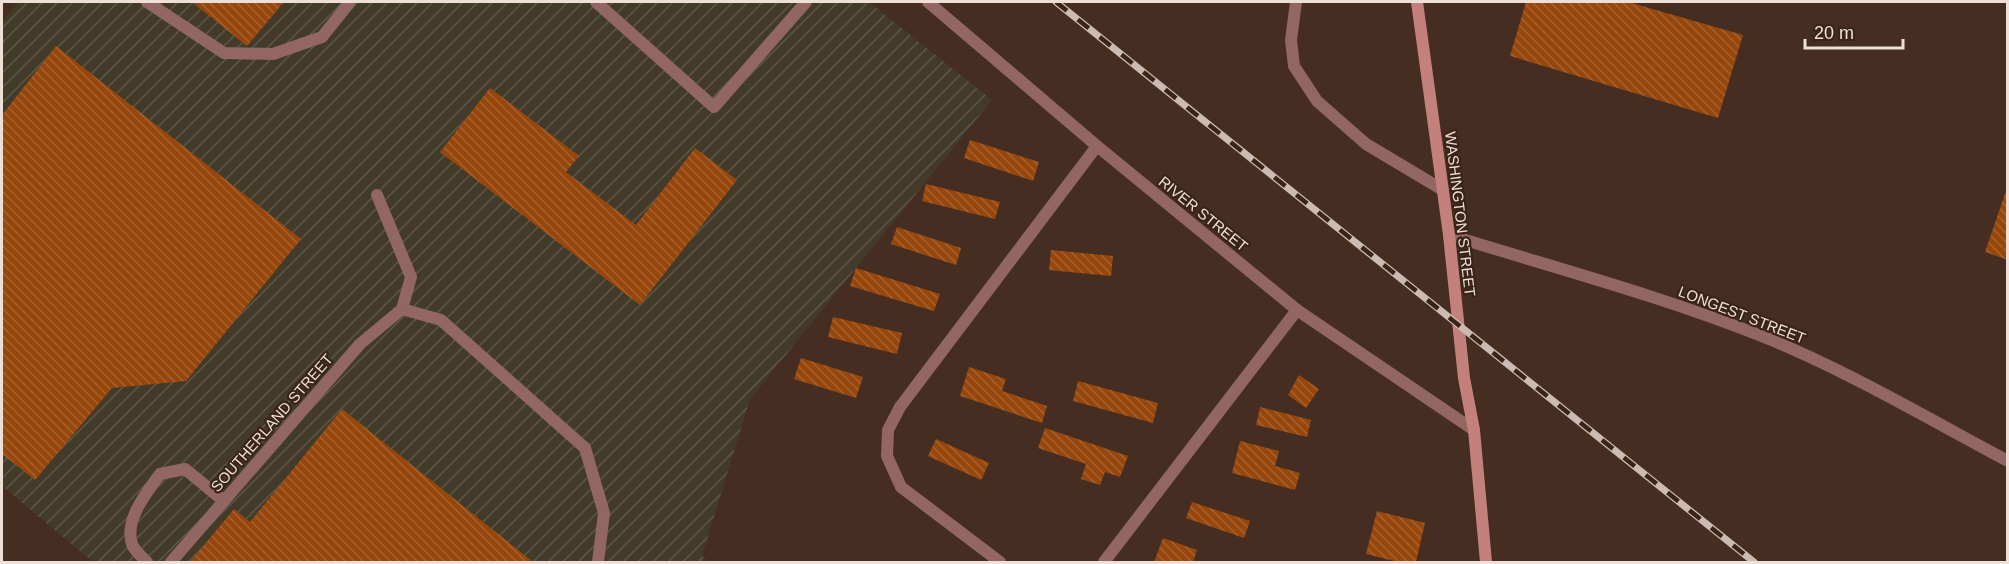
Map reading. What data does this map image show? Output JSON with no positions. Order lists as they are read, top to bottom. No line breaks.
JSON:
{"streets":{"street":["RIVER STREET","WASHINGTON STREET","LONGEST STREET","SOUTHERLAND STREET"]},"crossings":[["RIVER STREET","WASHINGTON STREET"],["WASHINGTON STREET","LONGEST STREET"]],"scale_bar":"20 m"}
